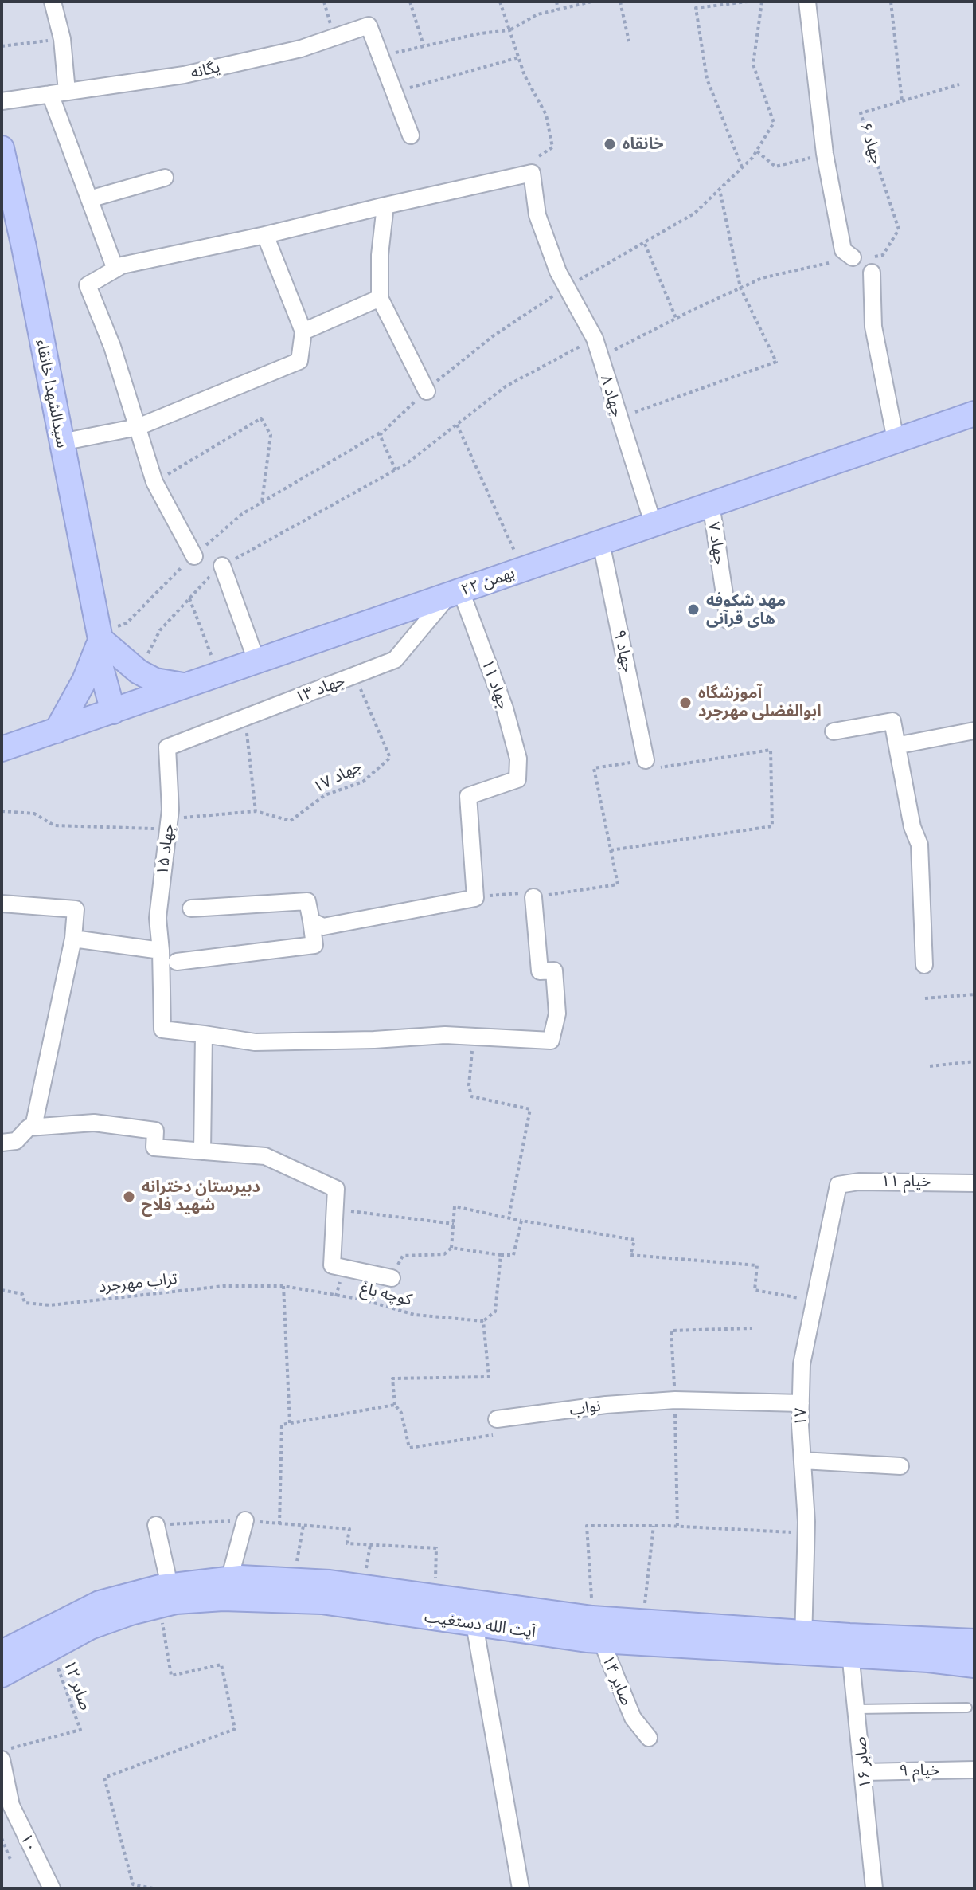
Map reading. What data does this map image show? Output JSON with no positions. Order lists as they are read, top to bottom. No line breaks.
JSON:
{"streets":{"main road":["سیدالشهدا خانقاء","۲۲ بهمن","آیت الله دستغیب"],"street":["یگانه","جهاد ۸","جهاد ۷","جهاد ۹","جهاد ۱۱","جهاد ۱۳","جهاد ۱۵","خیام ۱۱","نواب","۱۷","صایر ۱۴","صابر ۱۶","خیام ۹","۱۰"],"path":["جهاد ۶","جهاد ۱۷","تراب مهرجرد","کوچه باغ","صابر ۱۲"]},"crossings":[["سیدالشهدا خانقاء","۲۲ بهمن"],["جهاد ۸","۲۲ بهمن"],["جهاد ۷","۲۲ بهمن"],["۲۲ بهمن","جهاد ۹"],["۲۲ بهمن","جهاد ۱۱"],["۲۲ بهمن","جهاد ۱۳"],["جهاد ۱۱","جهاد ۱۳"],["جهاد ۱۳","جهاد ۱۷"],["جهاد ۱۳","جهاد ۱۵"],["جهاد ۱۷","جهاد ۱۵"],["خیام ۱۱","۱۷"],["تراب مهرجرد","کوچه باغ"],["نواب","۱۷"],["۱۷","آیت الله دستغیب"],["آیت الله دستغیب","صایر ۱۴"],["آیت الله دستغیب","صابر ۱۲"],["آیت الله دستغیب","صابر ۱۶"],["صابر ۱۶","خیام ۹"]],"places":["خانقاه","مهد شکوفه های قرآنی","آموزشگاه ابوالفضلی مهرجرد","دبیرستان دخترانه شهید فلاح"]}
